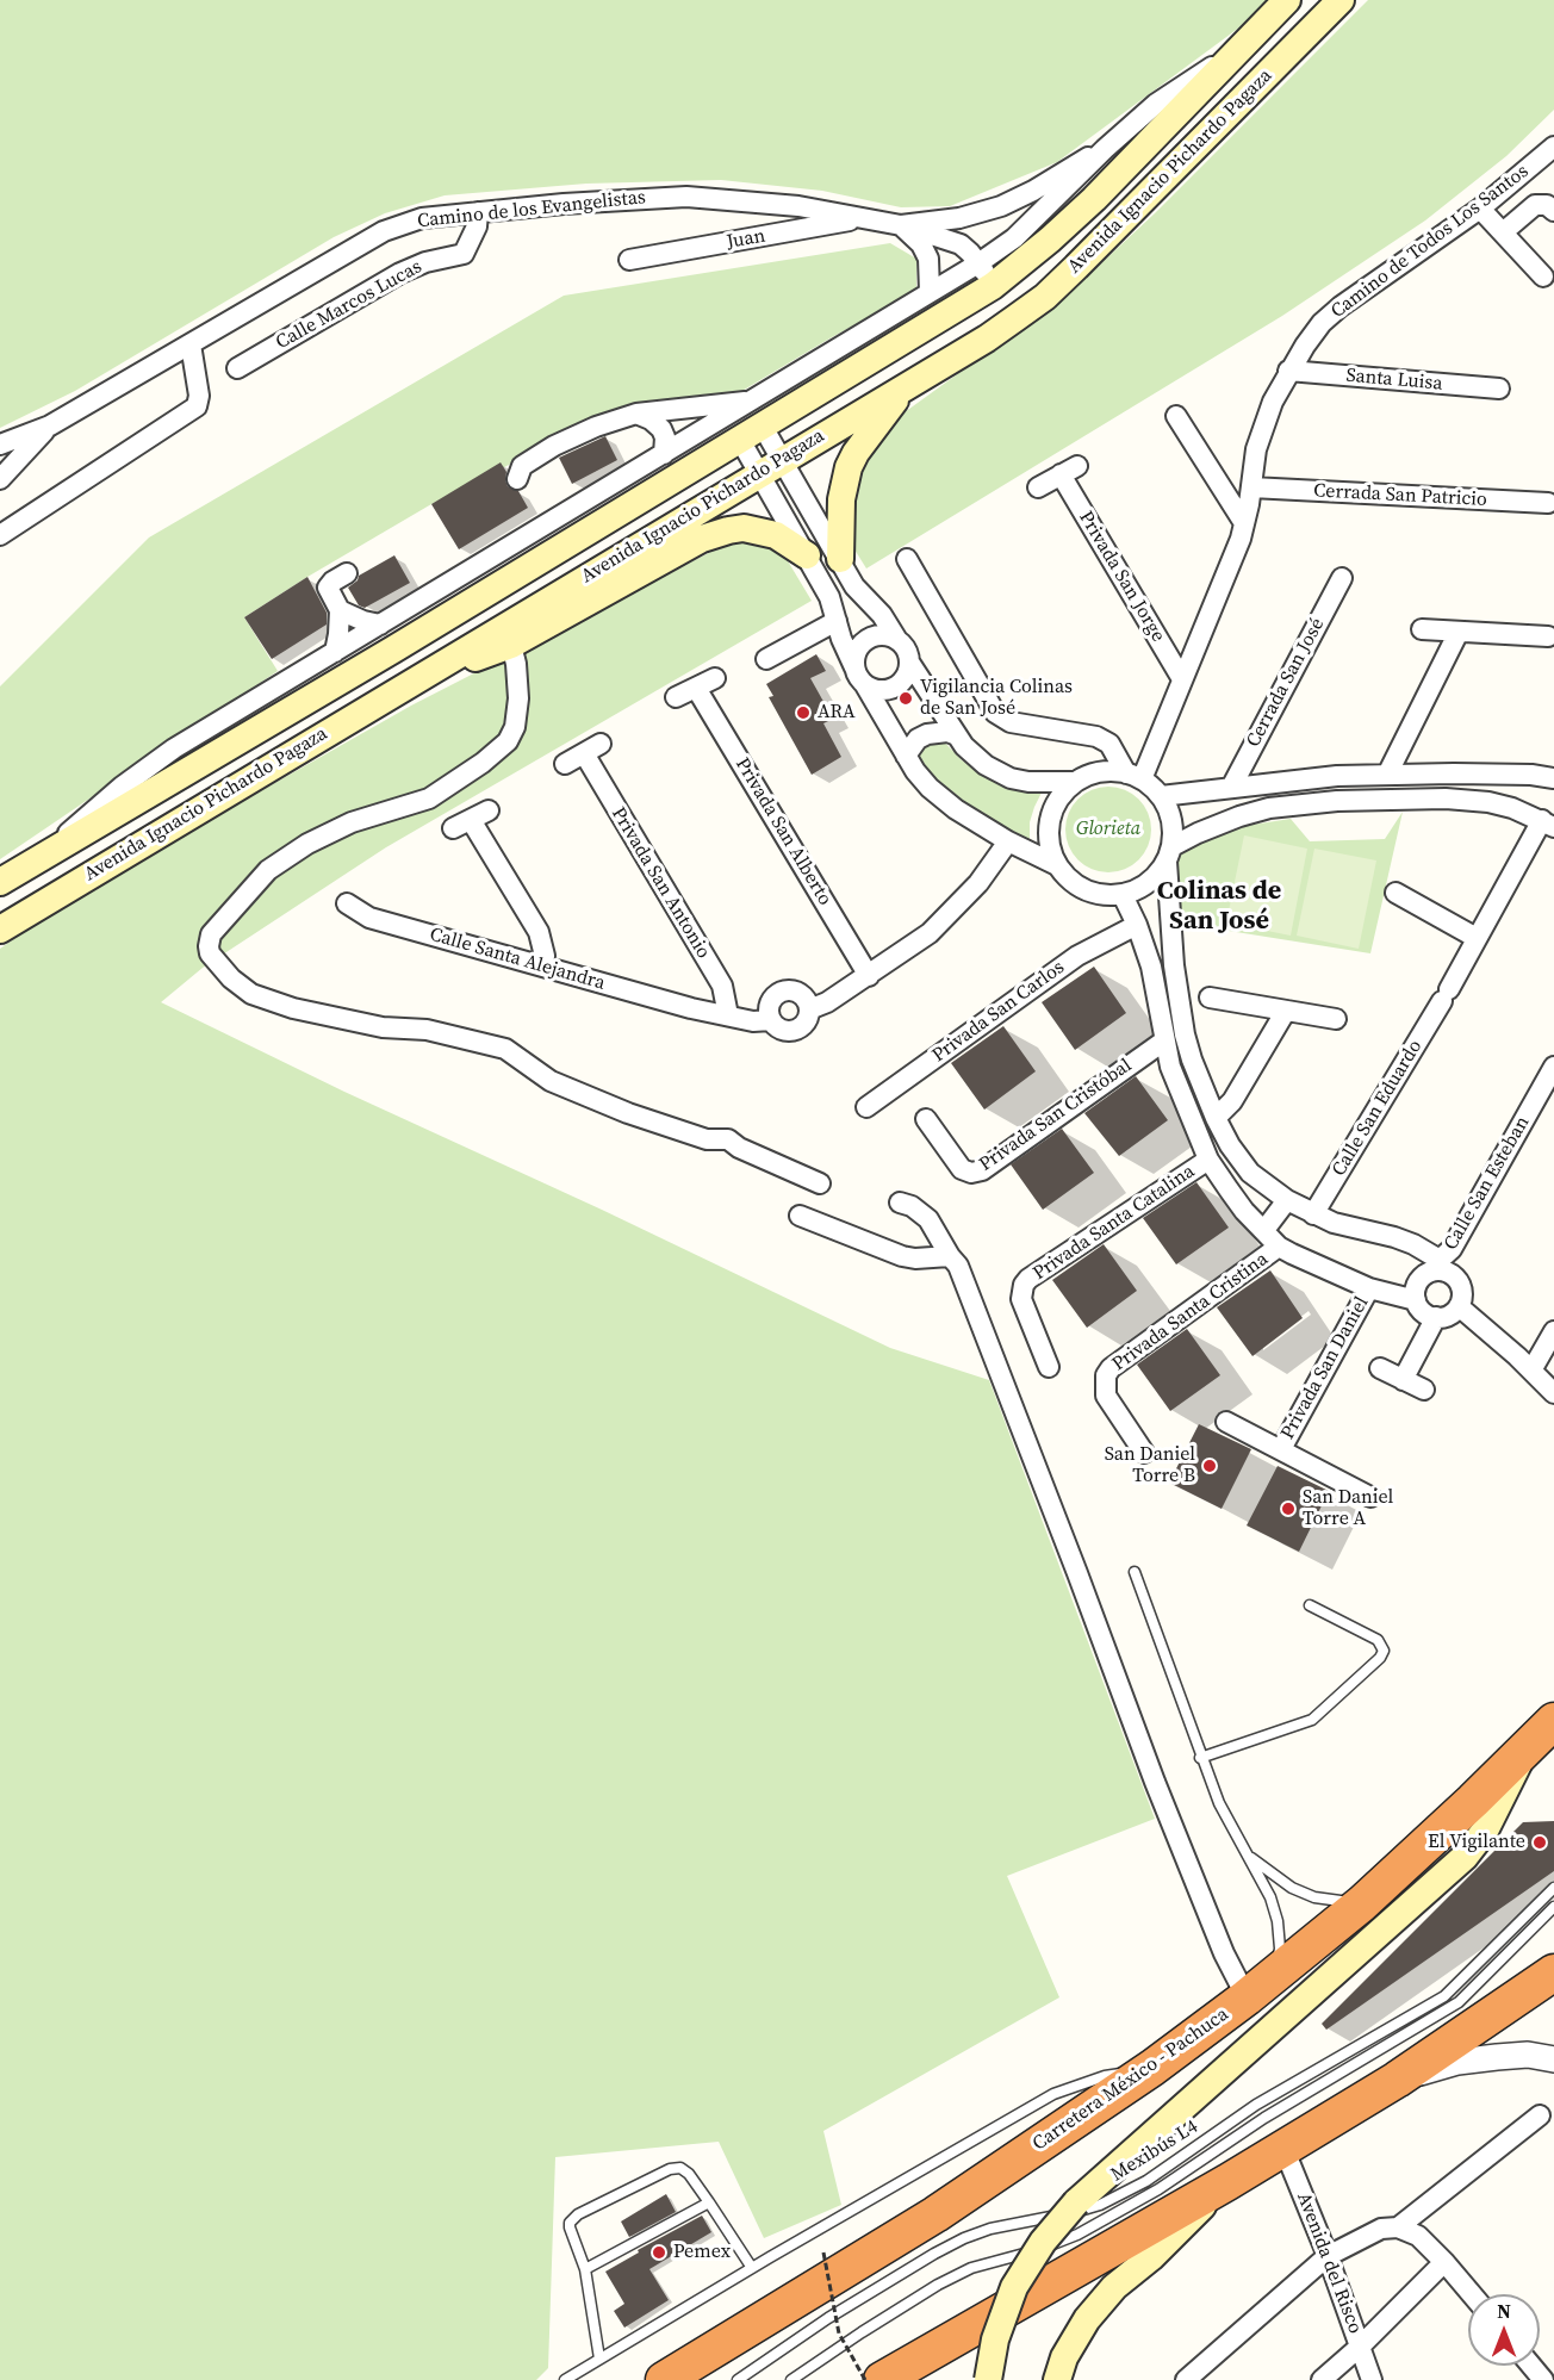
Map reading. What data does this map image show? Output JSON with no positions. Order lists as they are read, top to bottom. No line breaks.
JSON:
{"streets":{"highway":["Carretera México - Pachuca"],"main road":["Avenida Ignacio Pichardo Pagaza"],"street":["Camino de los Evangelistas","Juan","Camino de Todos Los Santos","Calle Marcos Lucas","Santa Luisa","Cerrada San Patricio","Privada San Jorge","Cerrada San José","Privada San Alberto","Privada San Antonio","Calle Santa Alejandra","Privada San Carlos","Calle San Eduardo","Privada San Cristóbal","Calle San Esteban","Privada Santa Catalina","Privada Santa Cristina","Privada San Daniel","Avenida del Risco"],"lane":["Mexibús L4"]},"crossings":[["Avenida Ignacio Pichardo Pagaza","Camino de los Evangelistas"],["Camino de los Evangelistas","Juan"],["Camino de los Evangelistas","Calle Marcos Lucas"],["Camino de Todos Los Santos","Santa Luisa"],["Camino de Todos Los Santos","Cerrada San Patricio"],["Camino de Todos Los Santos","Privada San Jorge"],["Privada San Antonio","Calle Santa Alejandra"]],"districts":["Colinas de San José"],"parks":["Glorieta"],"places":["Vigilancia Colinas de San José","ARA","San Daniel Torre B","San Daniel Torre A","El Vigilante","Pemex"],"north":"top"}
